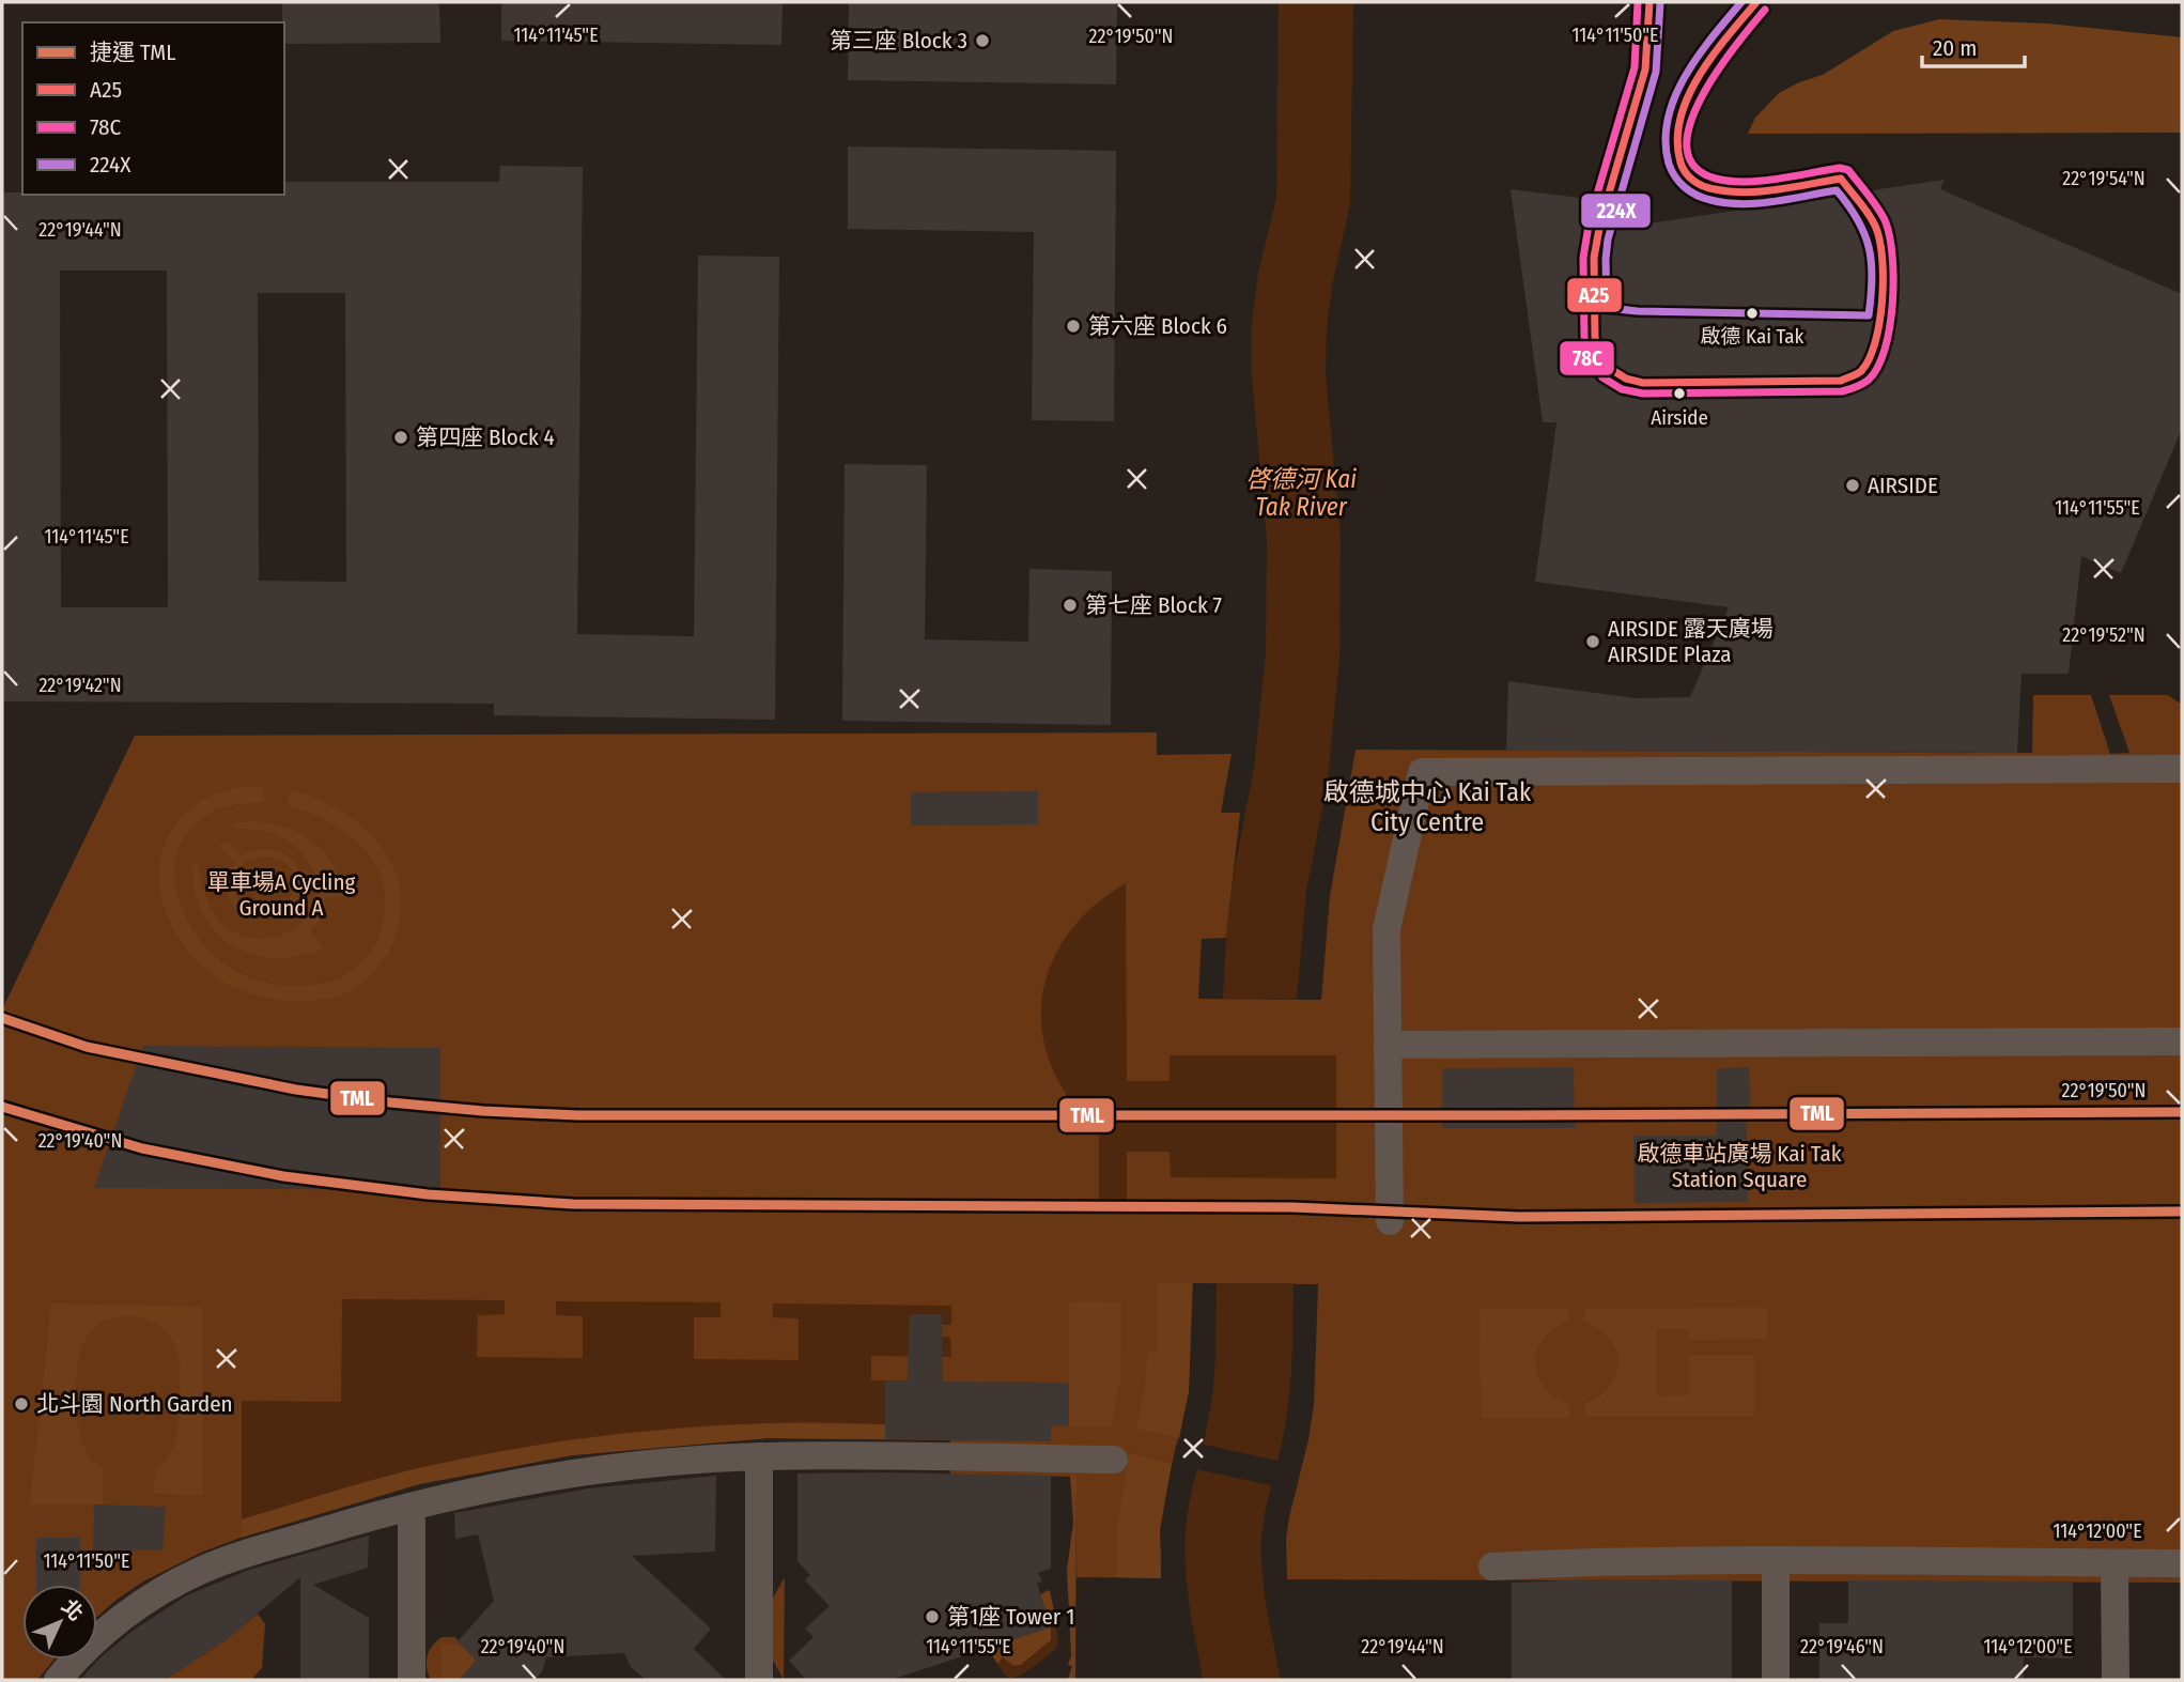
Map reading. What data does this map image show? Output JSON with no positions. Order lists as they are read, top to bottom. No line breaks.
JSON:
{"districts":["啟德城中心 Kai Tak City Centre"],"water":["啓德河 Kai Tak River"],"parks":["單車場A Cycling Ground A","啟德車站廣場 Kai Tak Station Square"],"places":["第三座 Block 3","啟德 Kai Tak","第六座 Block 6","Airside","第四座 Block 4","AIRSIDE","第七座 Block 7","AIRSIDE 露天廣場 AIRSIDE Plaza","北斗園 North Garden","第1座 Tower 1"],"lines":["transit line A25","transit line 78C","transit line 224X","metro line TML"],"legend":["捷運 TML","A25","78C","224X"],"scale_bar":"20 m","north":"top right","coordinates":["114°11'45\"E","114°11'50\"E","22°19'50\"N","22°19'54\"N","22°19'44\"N","114°11'55\"E","22°19'52\"N","22°19'42\"N","22°19'40\"N","114°12'00\"E","22°19'46\"N"]}
